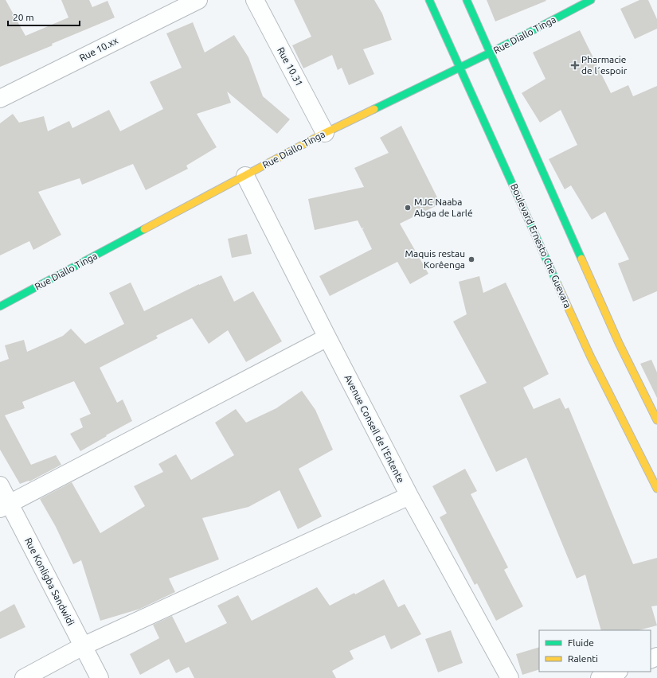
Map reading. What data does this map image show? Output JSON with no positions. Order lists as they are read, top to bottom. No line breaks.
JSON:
{"streets":{"main road":["Rue Diallo Tinga","Boulevard Ernesto Che Guevara"],"street":["Rue 10.xx","Rue 10.31","Avenue Conseil de l'Entente","Rue Konligba Sandwidi"]},"crossings":[["Rue Diallo Tinga","Rue 10.31"],["Rue Diallo Tinga","Boulevard Ernesto Che Guevara"],["Rue Diallo Tinga","Avenue Conseil de l'Entente"]],"places":{"health":["Pharmacie de l´espoir"],"other":["MJC Naaba Abga de Larlé","Maquis restau Korêenga"]},"legend":["Fluide","Ralenti"],"scale_bar":"20 m"}
